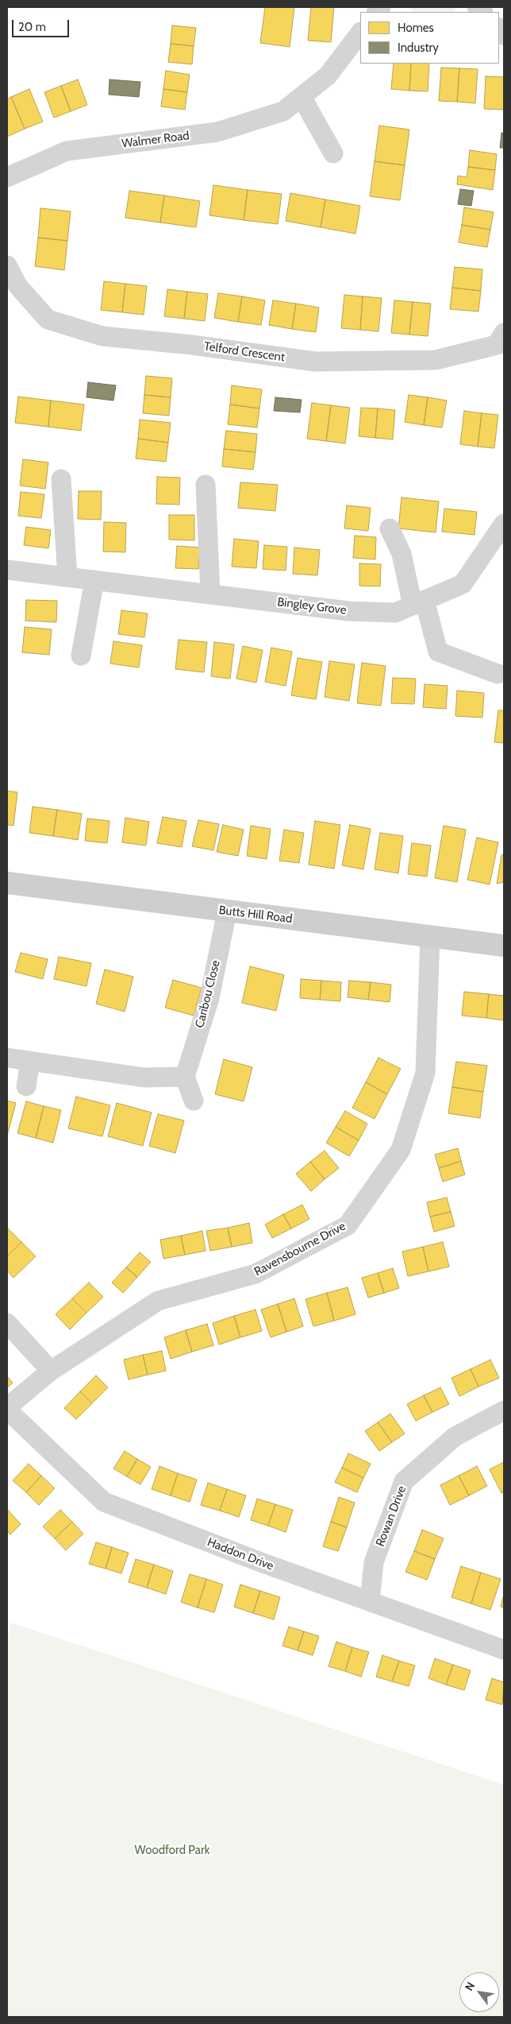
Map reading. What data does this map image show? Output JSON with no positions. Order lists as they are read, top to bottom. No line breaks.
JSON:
{"streets":{"street":["Walmer Road","Telford Crescent","Bingley Grove","Butts Hill Road","Caribou Close","Ravensbourne Drive","Rowan Drive","Haddon Drive"]},"crossings":[["Butts Hill Road","Caribou Close"],["Butts Hill Road","Ravensbourne Drive"],["Ravensbourne Drive","Haddon Drive"],["Rowan Drive","Haddon Drive"]],"parks":["Woodford Park"],"legend":["Homes","Industry"],"scale_bar":"20 m","north":"top left"}
